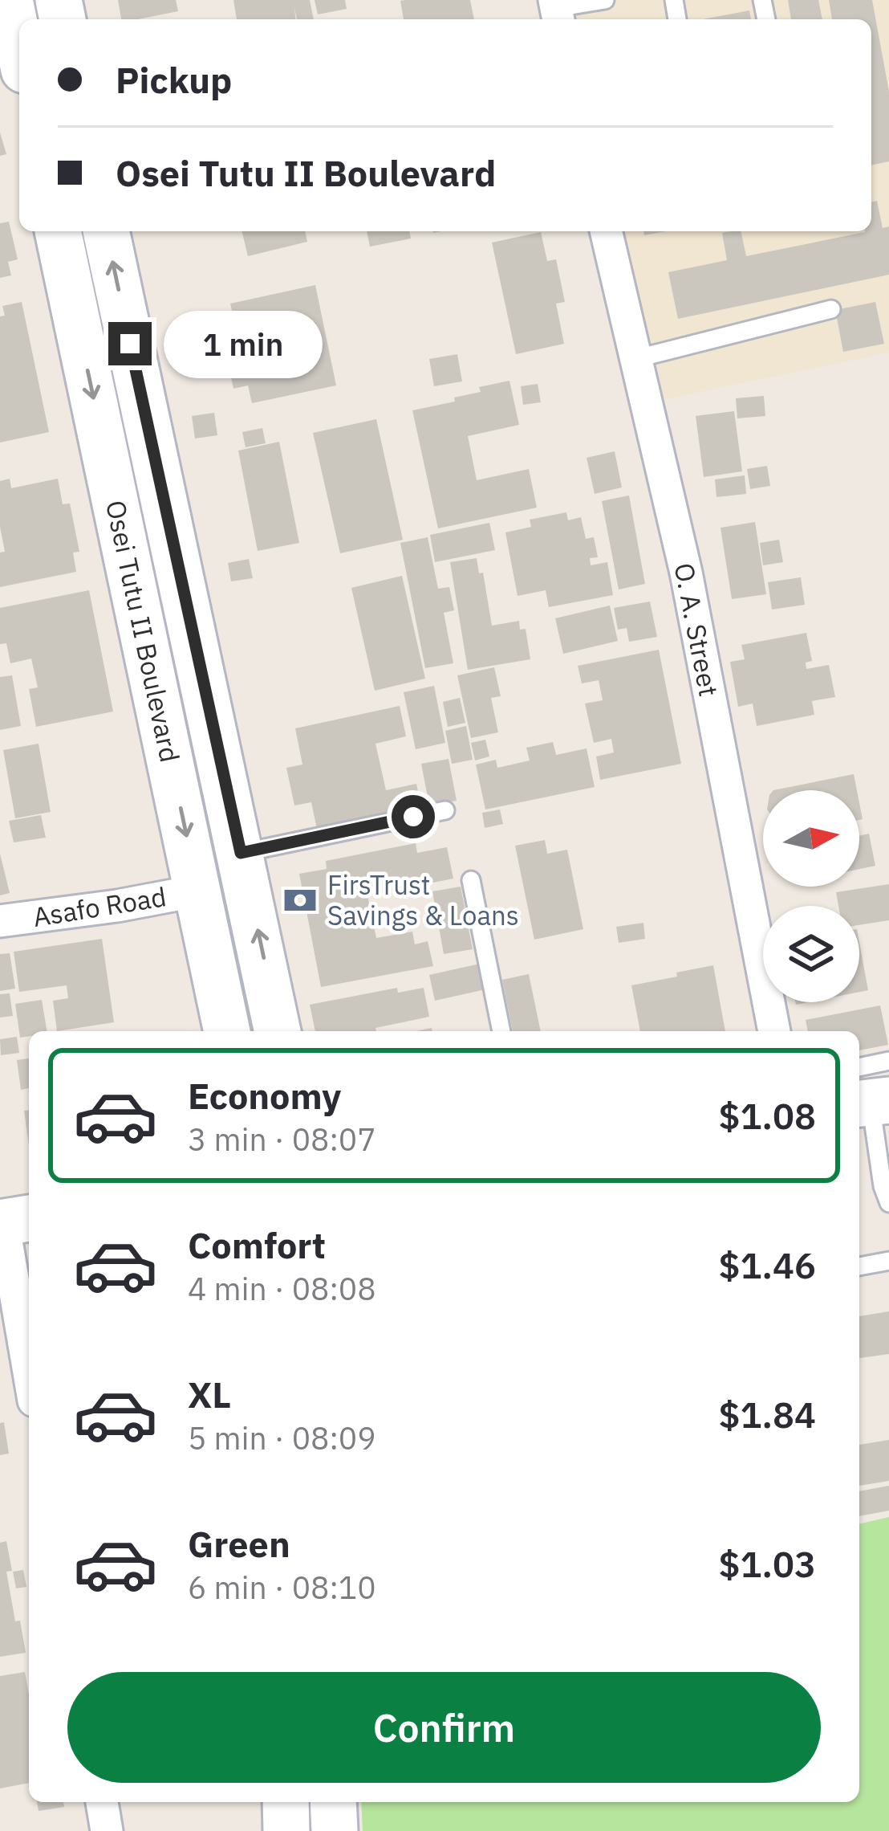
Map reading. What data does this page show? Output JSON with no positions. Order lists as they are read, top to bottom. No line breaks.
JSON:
{"streets":{"main road":["Osei Tutu II Boulevard"],"street":["O. A. Street","Asafo Road"]},"crossings":[["Osei Tutu II Boulevard","Asafo Road"]],"places":{"bank":["FirsTrust Savings & Loans"]},"north":"right","page":{"banner":["Pickup","Osei Tutu II Boulevard"],"bubble":"1 min","list":[{"name":"Economy","note":"3 min · 08:07","value":"$1.08"},{"name":"Comfort","note":"4 min · 08:08","value":"$1.46"},{"name":"XL","note":"5 min · 08:09","value":"$1.84"},{"name":"Green","note":"6 min · 08:10","value":"$1.03"}],"buttons":"Confirm"}}
